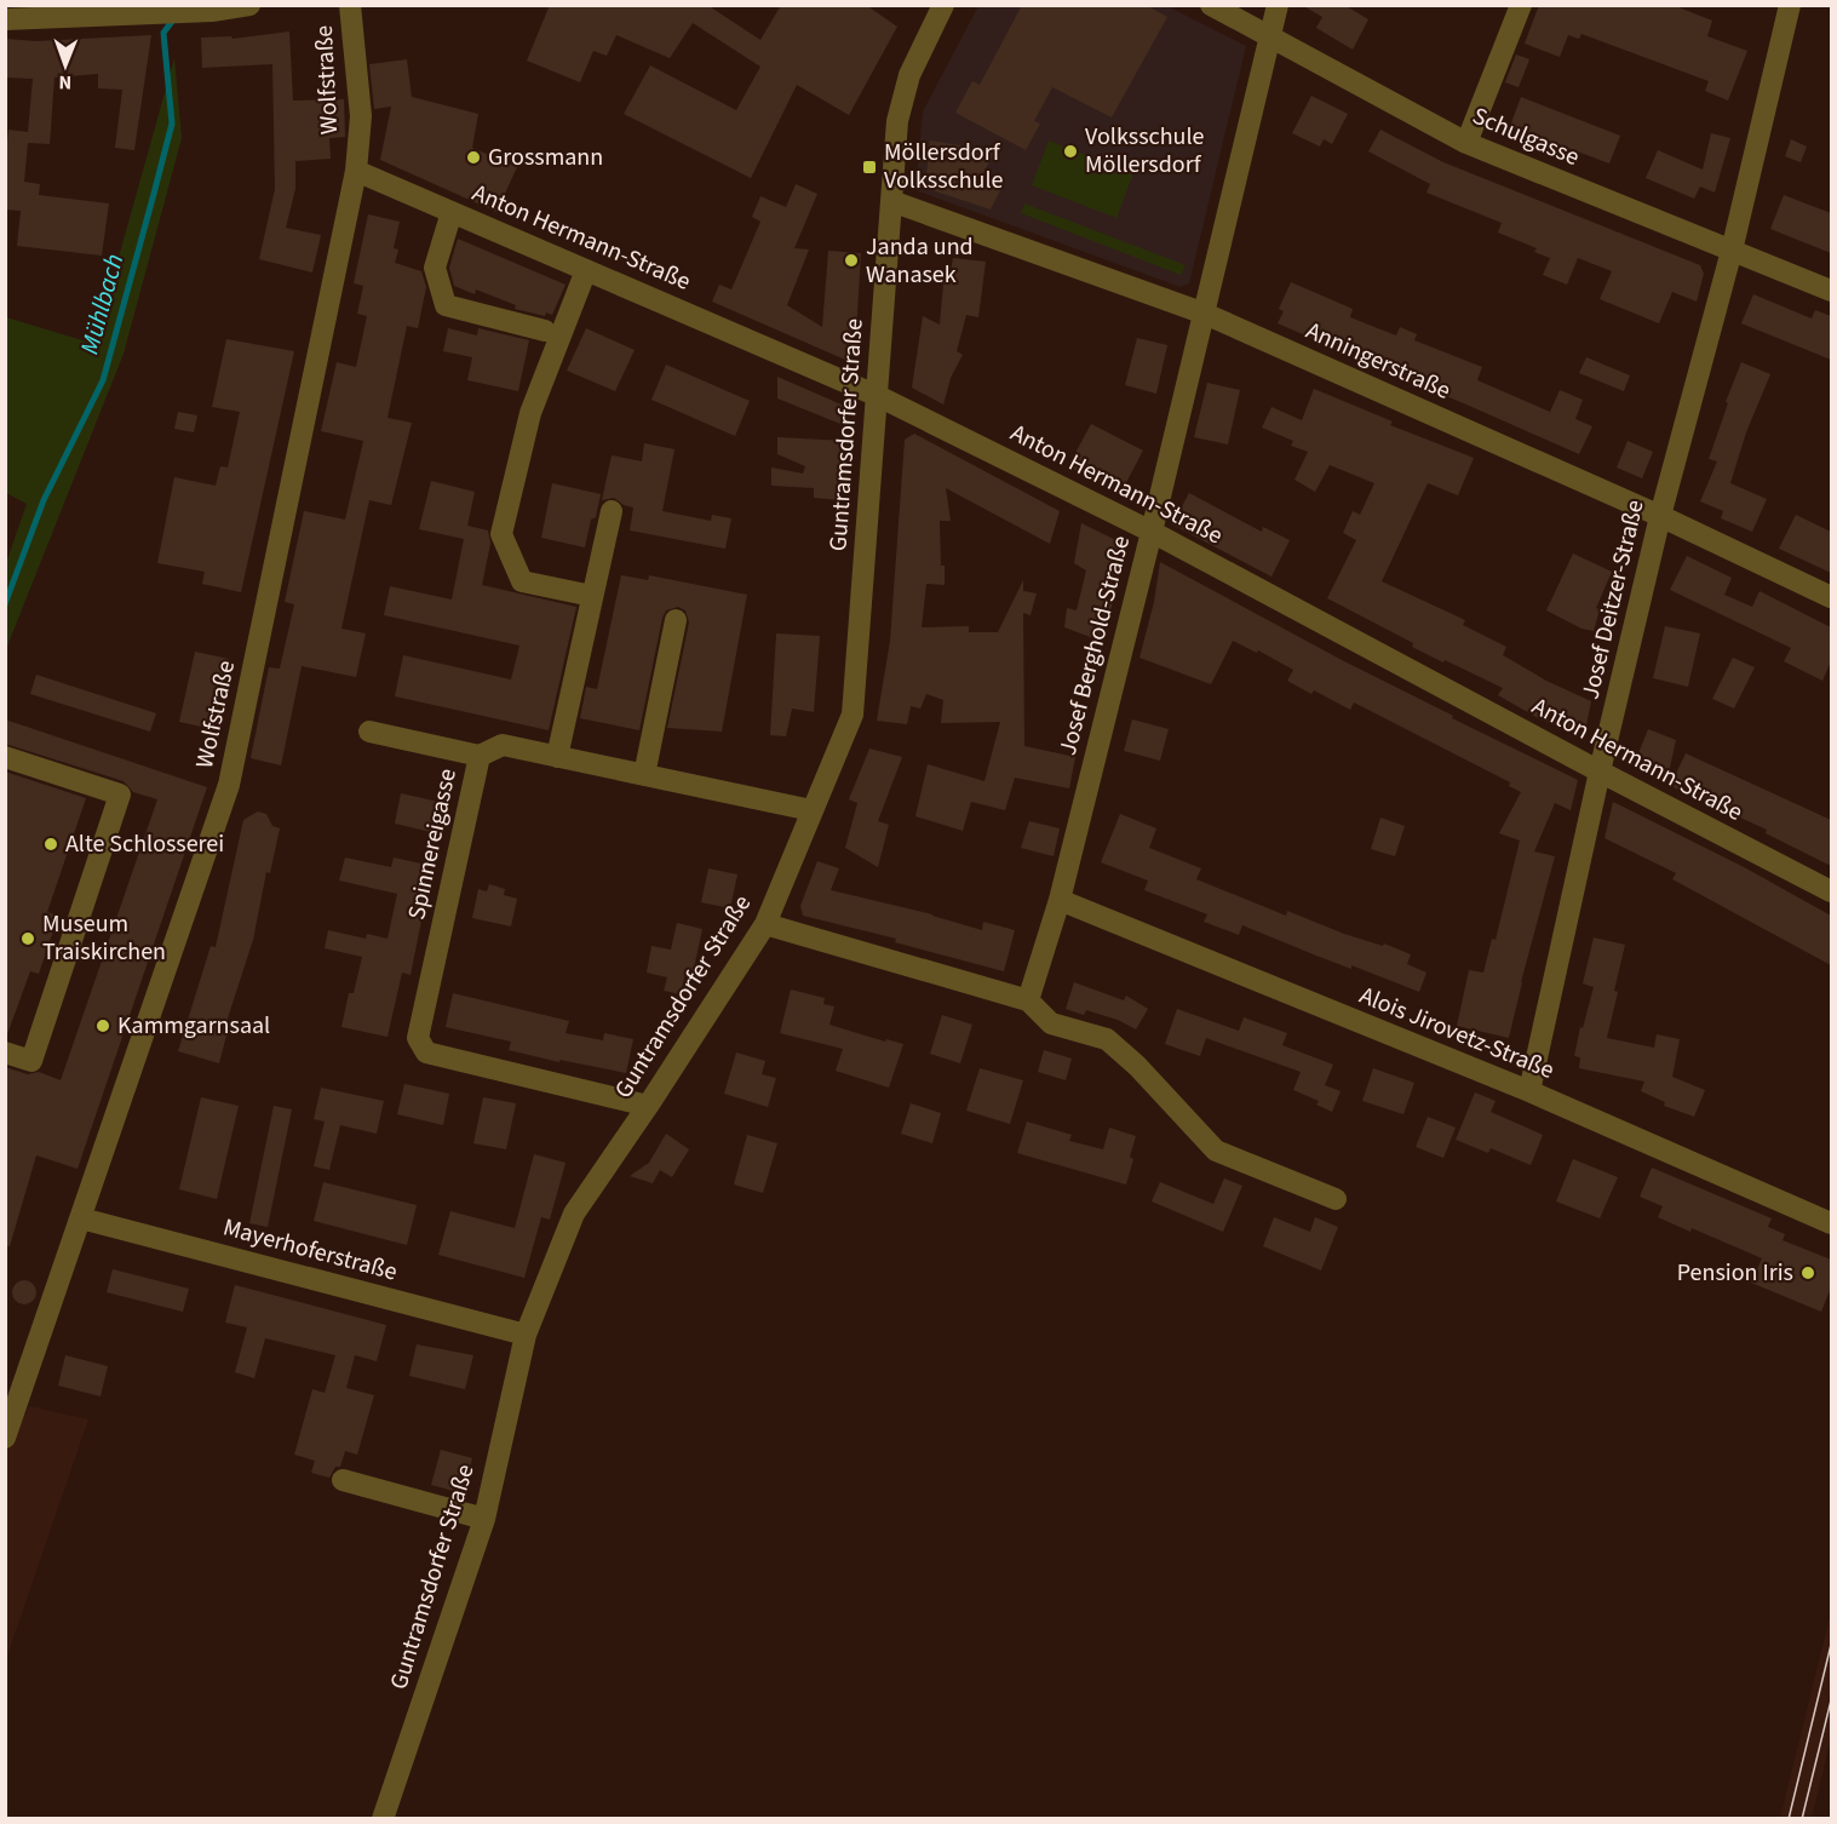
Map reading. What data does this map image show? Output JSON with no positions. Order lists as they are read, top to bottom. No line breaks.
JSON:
{"streets":{"street":["Wolfstraße","Schulgasse","Anton Hermann-Straße","Anningerstraße","Guntramsdorfer Straße","Josef Deitzer-Straße","Josef Berghold-Straße","Spinnereigasse","Alois Jirovetz-Straße","Mayerhoferstraße"]},"crossings":[["Wolfstraße","Anton Hermann-Straße"],["Wolfstraße","Mayerhoferstraße"],["Schulgasse","Josef Deitzer-Straße"],["Schulgasse","Josef Berghold-Straße"],["Anton Hermann-Straße","Guntramsdorfer Straße"],["Anton Hermann-Straße","Josef Deitzer-Straße"],["Anton Hermann-Straße","Josef Berghold-Straße"],["Anningerstraße","Guntramsdorfer Straße"],["Anningerstraße","Josef Deitzer-Straße"],["Anningerstraße","Josef Berghold-Straße"],["Guntramsdorfer Straße","Spinnereigasse"],["Guntramsdorfer Straße","Mayerhoferstraße"],["Josef Deitzer-Straße","Alois Jirovetz-Straße"],["Josef Berghold-Straße","Alois Jirovetz-Straße"]],"water":["Mühlbach"],"places":{"other":["Volksschule Möllersdorf","Grossmann","Janda und Wanasek","Alte Schlosserei","Museum Traiskirchen","Kammgarnsaal","Pension Iris"],"transit":["Möllersdorf Volksschule"]},"north":"bottom"}
